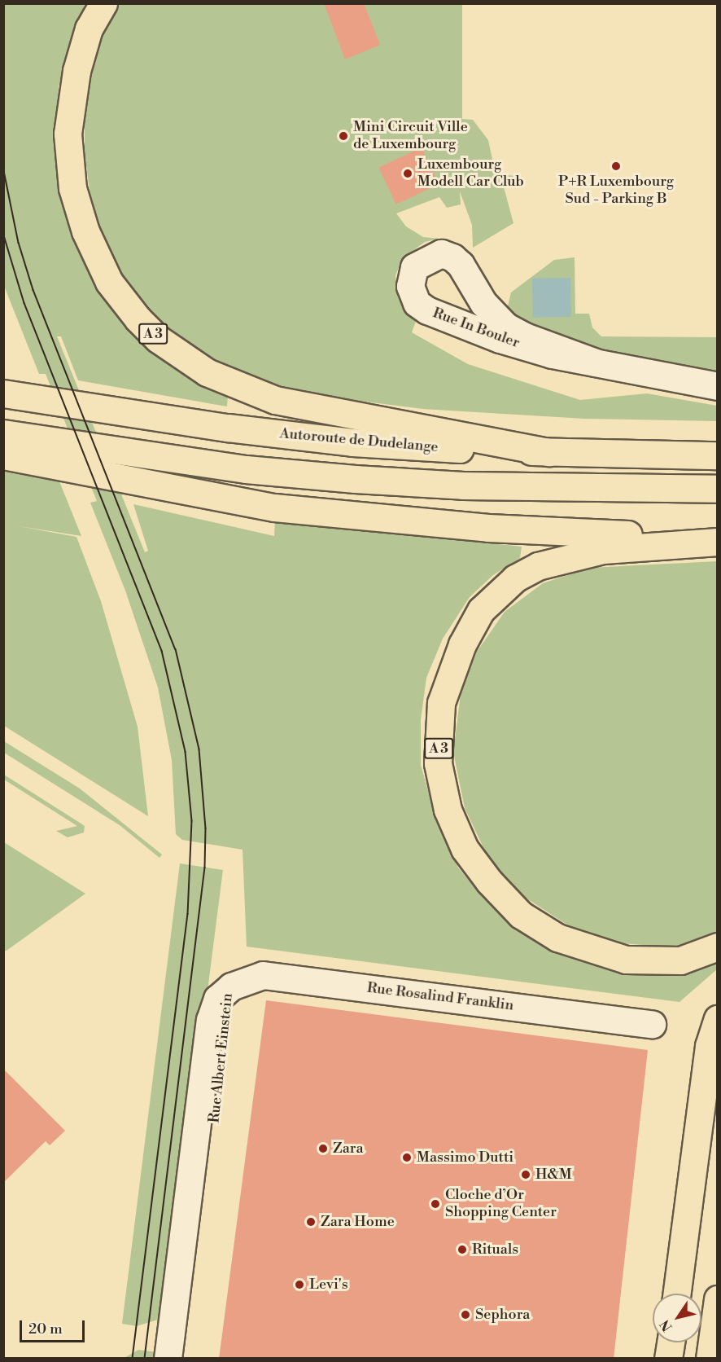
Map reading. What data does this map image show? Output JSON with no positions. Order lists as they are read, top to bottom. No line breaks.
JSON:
{"streets":{"main road":["A 3","Autoroute de Dudelange"],"street":["Rue In Bouler","Rue Rosalind Franklin","Rue Albert Einstein"]},"crossings":[["A 3","Autoroute de Dudelange"],["Rue Rosalind Franklin","Rue Albert Einstein"]],"places":["Mini Circuit Ville de Luxembourg","P+R Luxembourg Sud - Parking B","Luxembourg Modell Car Club","Zara","Massimo Dutti","H&M","Cloche d’Or Shopping Center","Zara Home","Rituals","Levi's","Sephora"],"scale_bar":"20 m","north":"bottom left"}
